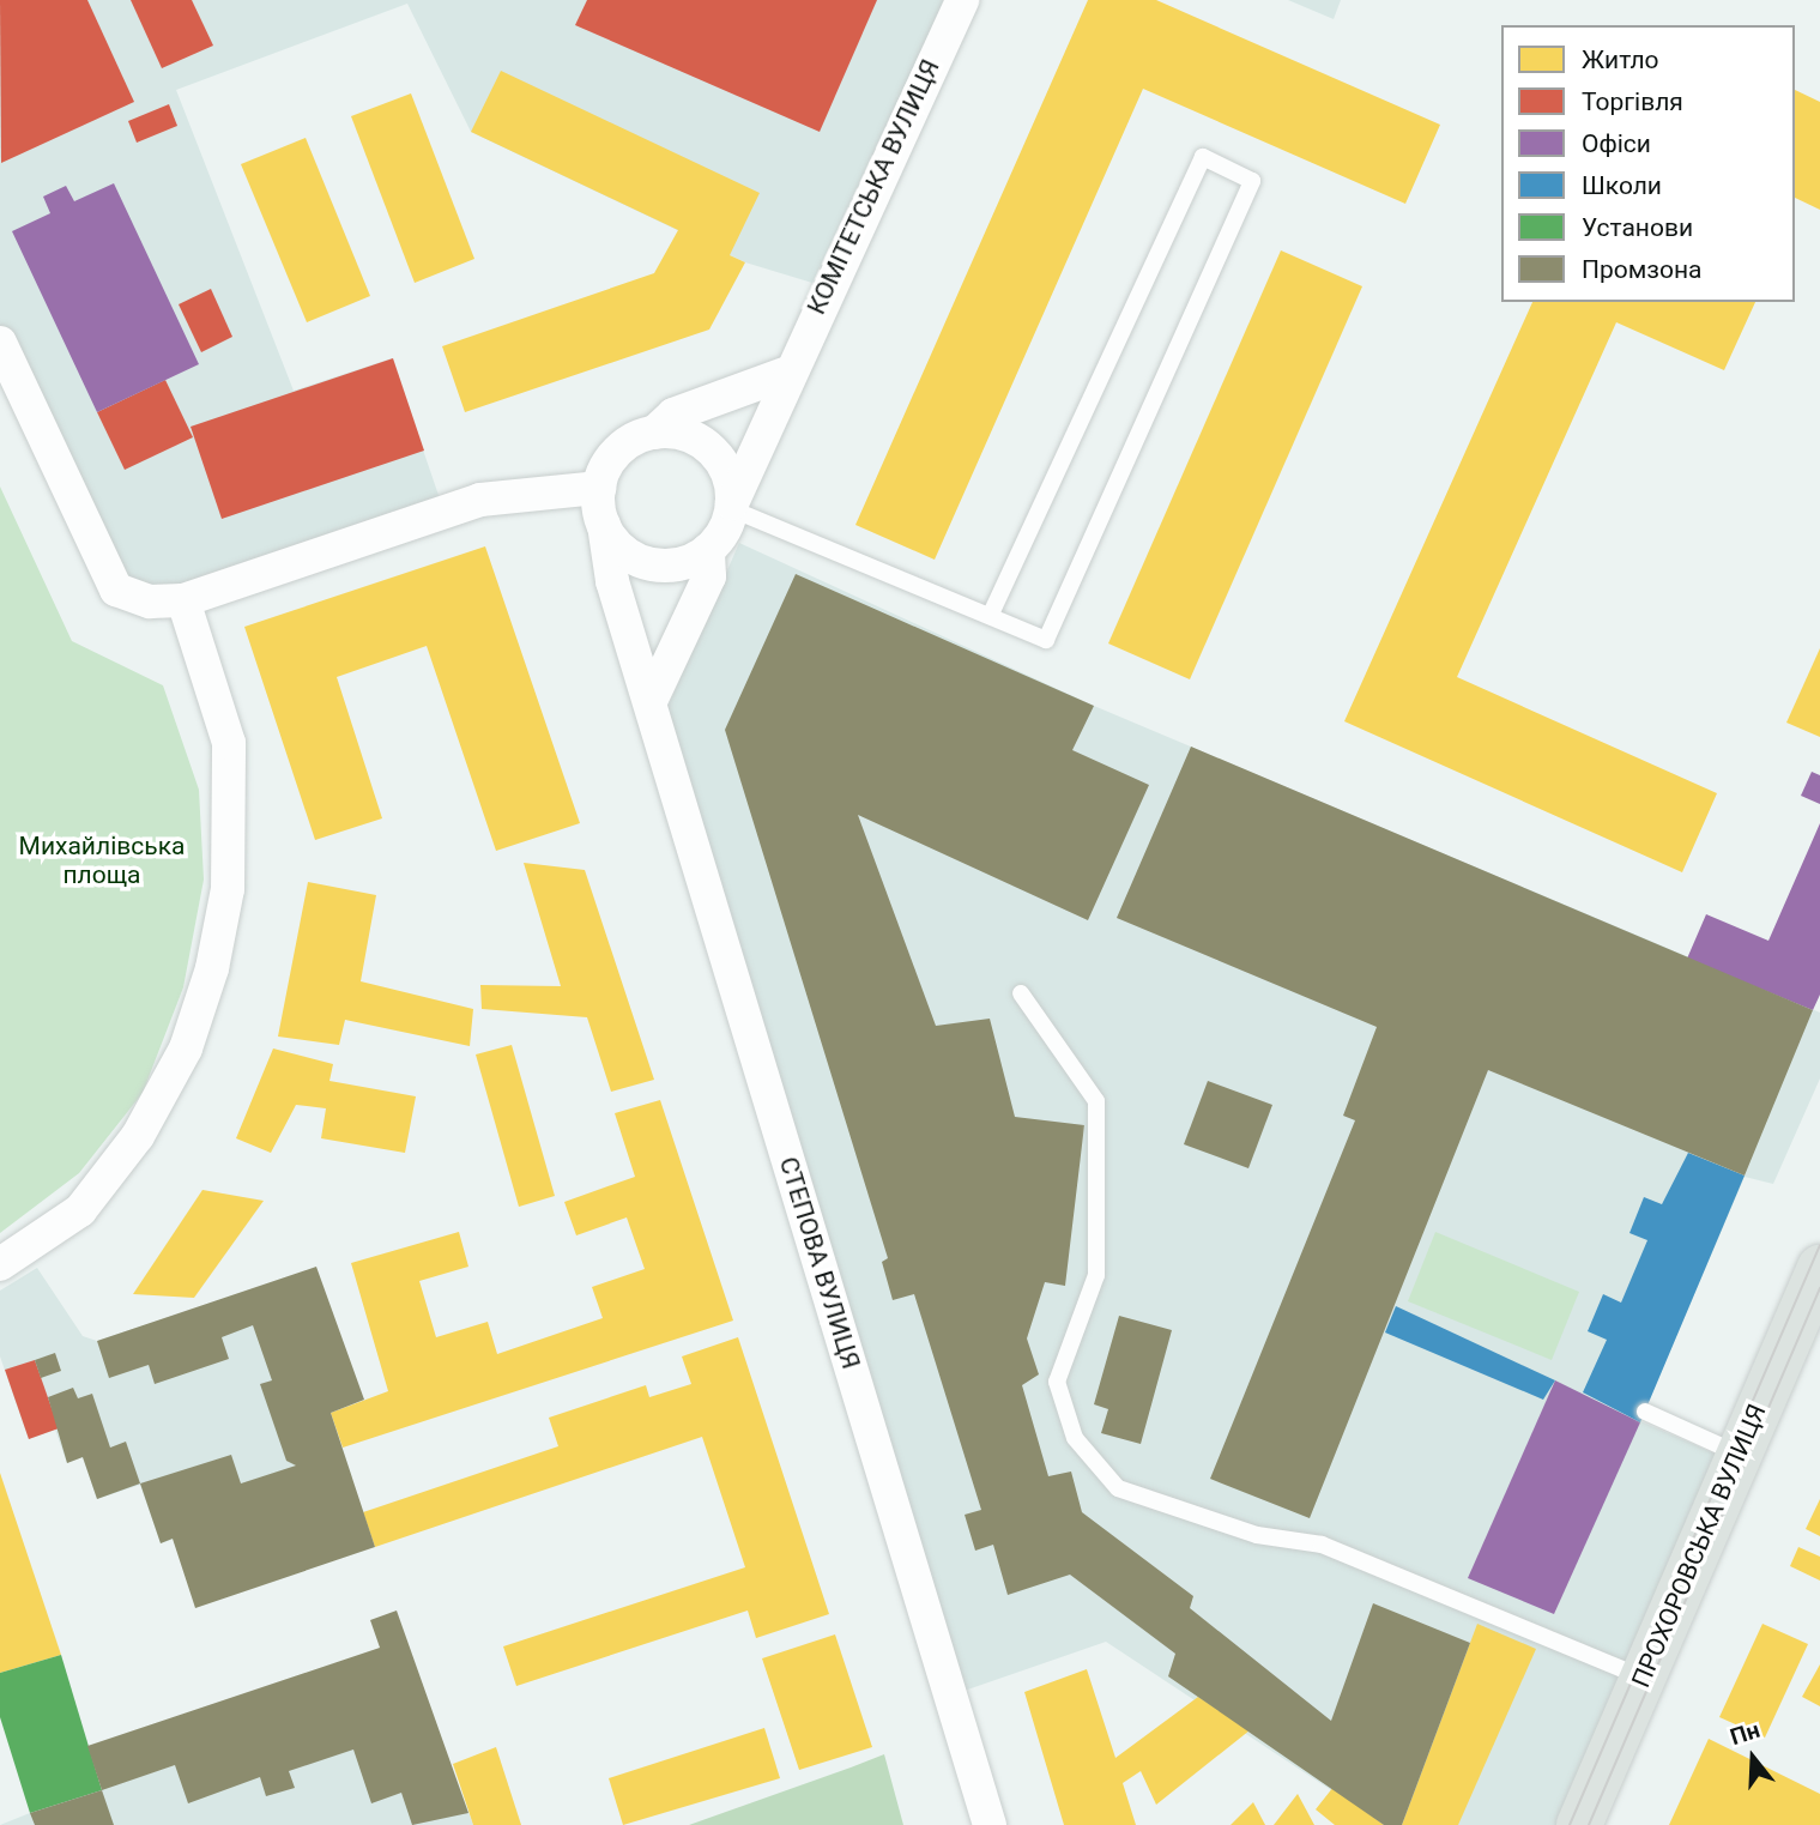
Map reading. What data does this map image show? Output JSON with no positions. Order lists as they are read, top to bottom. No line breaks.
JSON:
{"streets":{"main road":["ПРОХОРОВСЬКА ВУЛИЦЯ"],"street":["КОМІТЕТСЬКА ВУЛИЦЯ","СТЕПОВА ВУЛИЦЯ"]},"crossings":[["КОМІТЕТСЬКА ВУЛИЦЯ","СТЕПОВА ВУЛИЦЯ"]],"parks":["Михайлівська площа"],"legend":["Житло","Торгівля","Офіси","Школи","Установи","Промзона"],"north":"top"}
